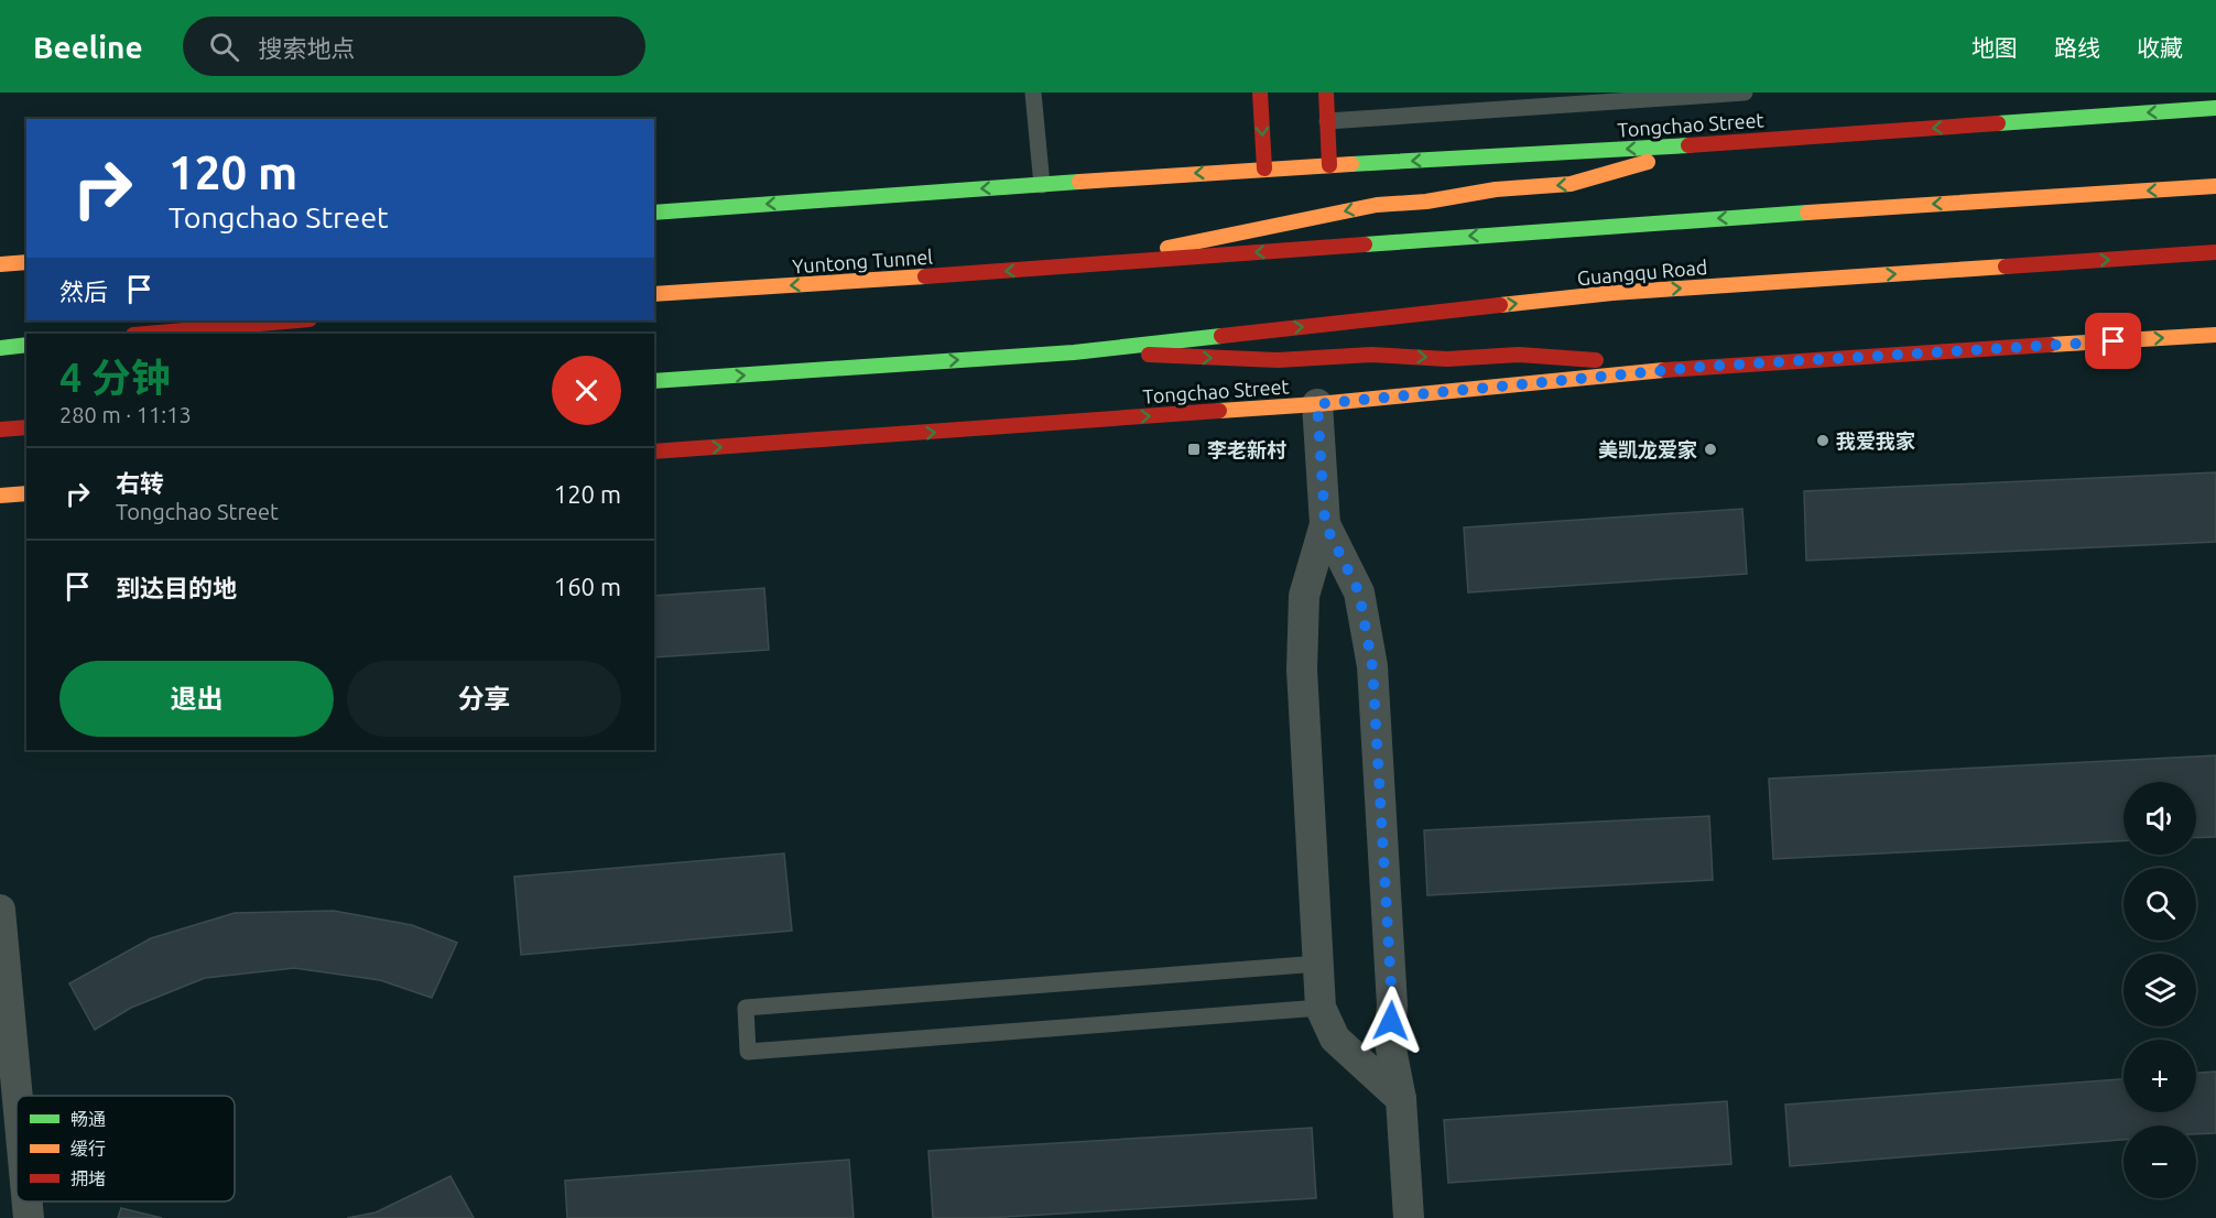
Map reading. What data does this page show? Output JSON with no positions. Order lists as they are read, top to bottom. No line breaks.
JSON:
{"streets":{"main road":["Tongchao Street","Yuntong Tunnel","Guangqu Road"]},"places":{"other":["我爱我家","美凯龙爱家"],"transit":["李老新村"]},"legend":["畅通","缓行","拥堵"],"page":{"header":"Beeline","search":"搜索地点","nav":["地图","路线","收藏"],"turn":["120 m","Tongchao Street"],"then":"然后","heading":["4 分钟","280 m · 11:13"],"list":[{"name":"右转","note":"Tongchao Street","value":"120 m"},{"name":"到达目的地","value":"160 m"}],"buttons":["退出","分享"],"map_buttons":["+","−"]}}
